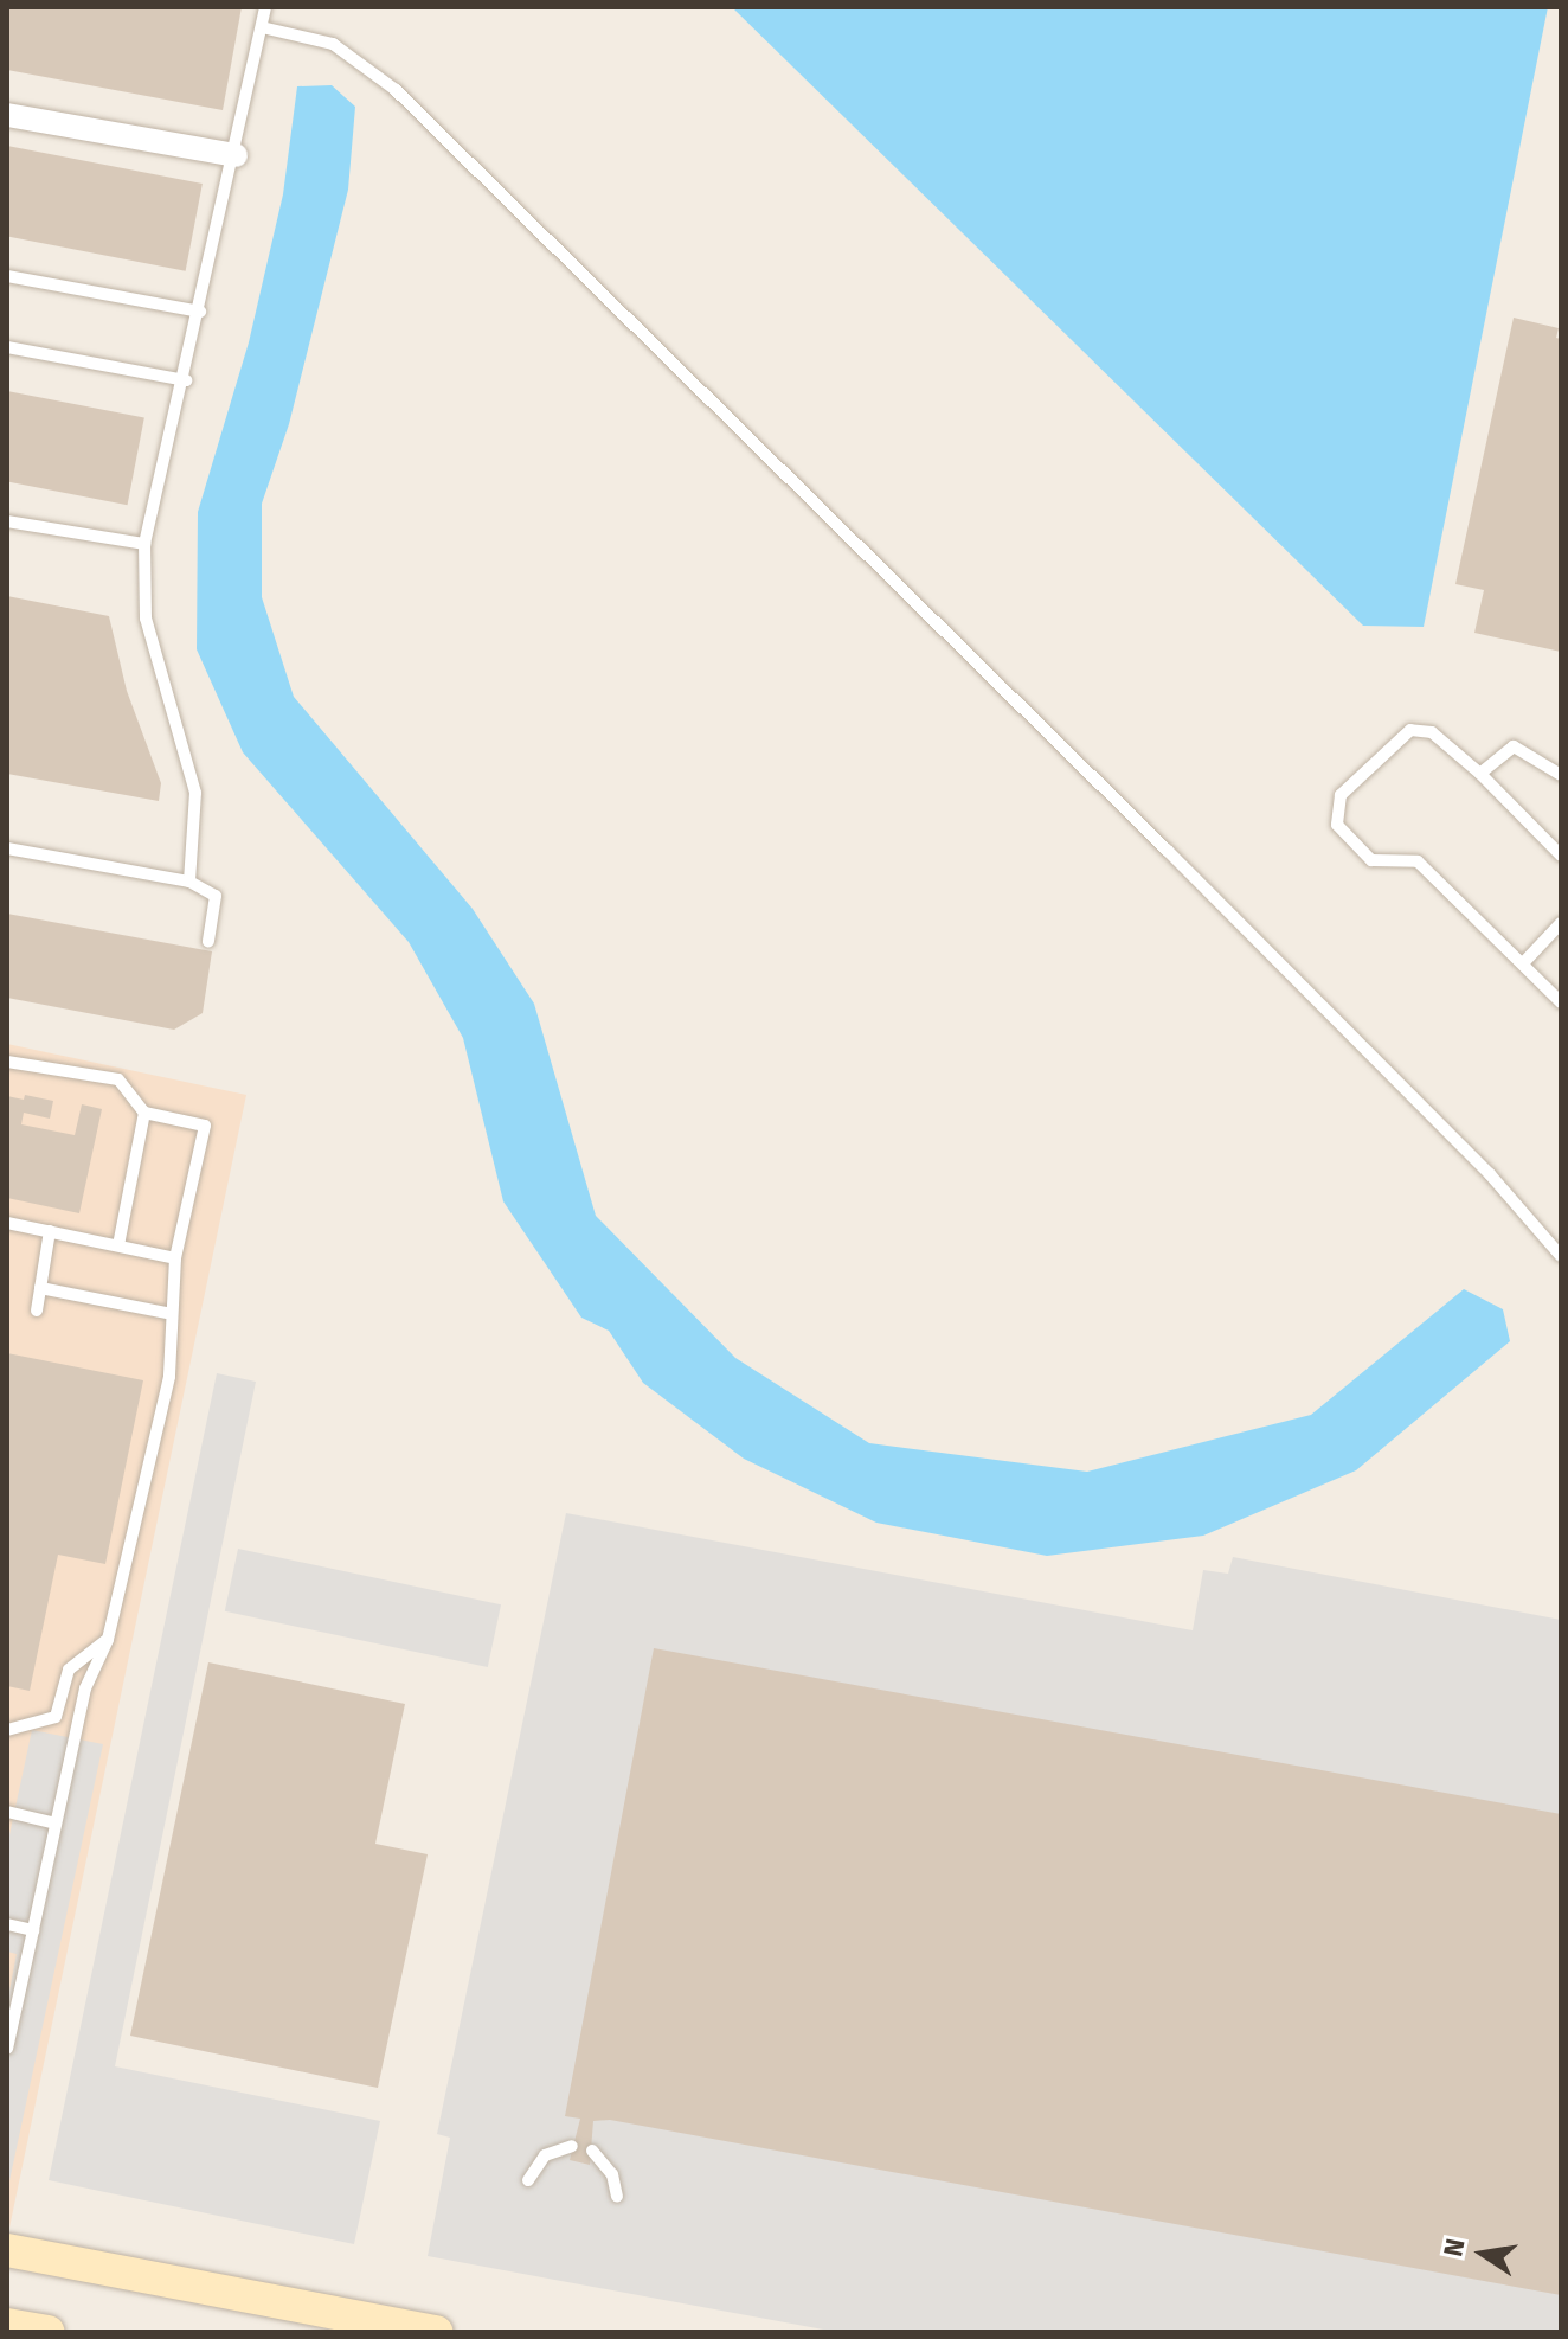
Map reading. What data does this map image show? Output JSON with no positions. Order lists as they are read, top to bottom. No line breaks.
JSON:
{"north":"left"}
